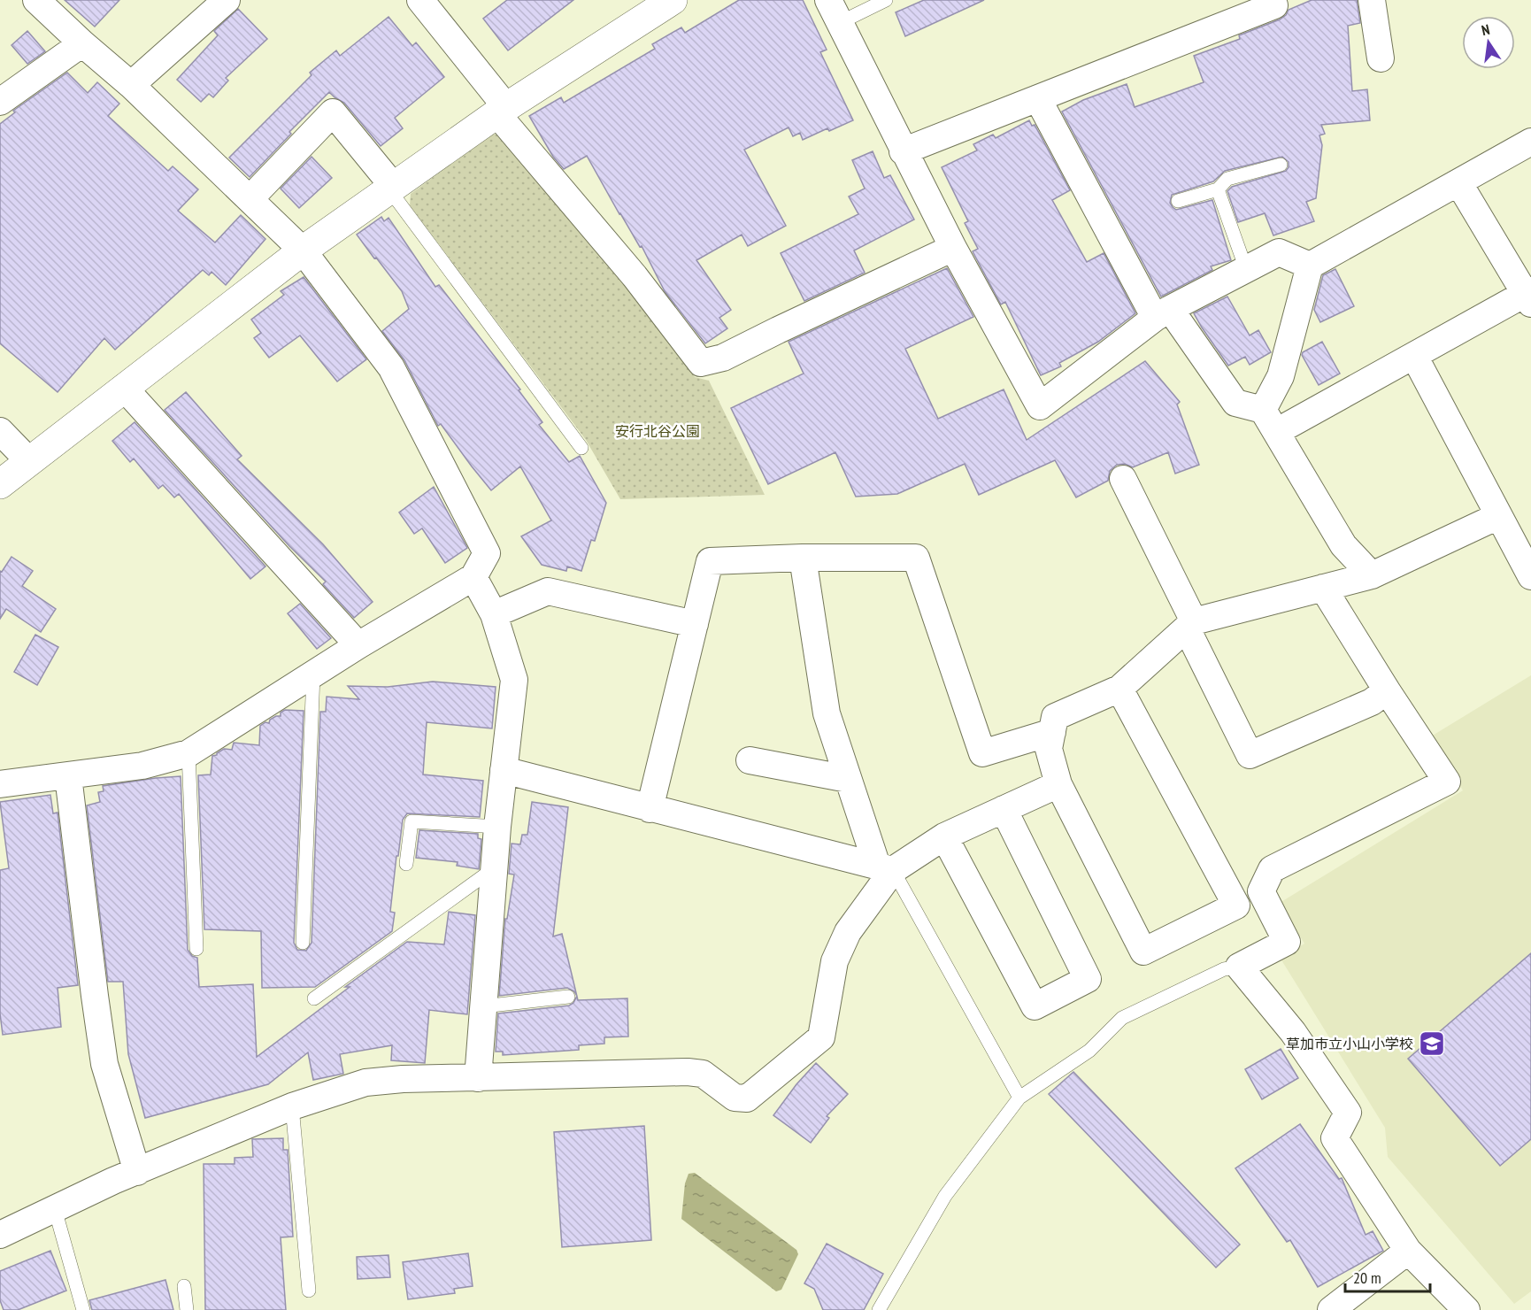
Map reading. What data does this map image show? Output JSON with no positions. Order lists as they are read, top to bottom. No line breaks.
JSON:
{"parks":["安行北谷公園"],"places":{"school or university":["草加市立小山小学校"]},"scale_bar":"20 m","north":"top"}
